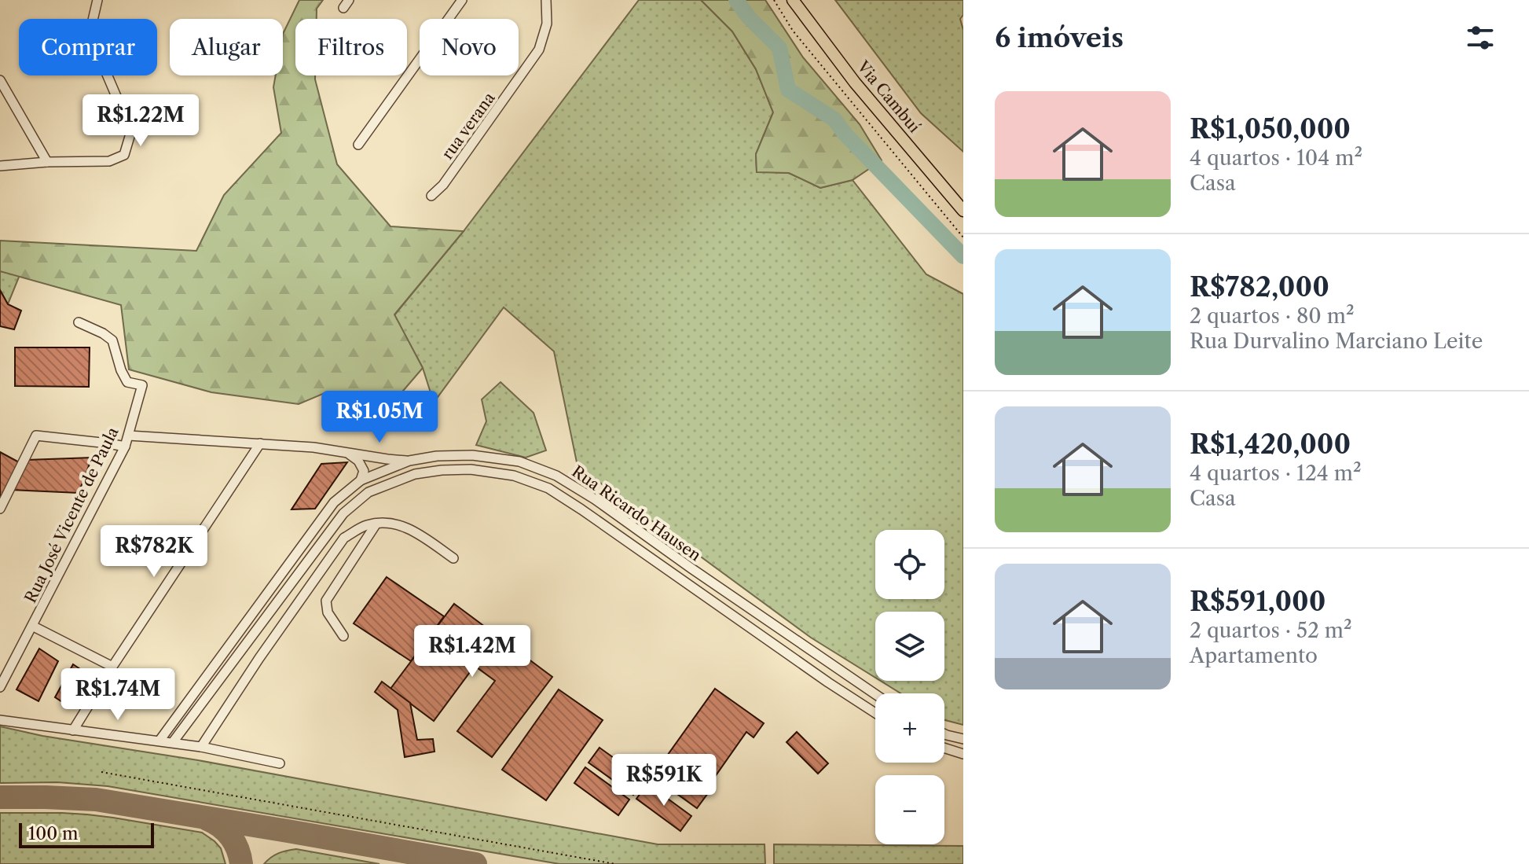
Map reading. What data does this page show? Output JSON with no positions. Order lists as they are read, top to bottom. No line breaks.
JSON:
{"streets":{"main road":["Via Cambuí"],"street":["rua verana","Rua Ricardo Hausen","Rua José Vicente de Paula"]},"scale_bar":"100 m","page":{"heading":"6 imóveis","chip":["Comprar","Alugar","Filtros","Novo"],"list":[{"name":"R$1,050,000","note":"4 quartos · 104 m² · Casa"},{"name":"R$782,000","note":"2 quartos · 80 m² · Rua Durvalino Marciano Leite"},{"name":"R$1,420,000","note":"4 quartos · 124 m² · Casa"},{"name":"R$591,000","note":"2 quartos · 52 m² · Apartamento"}],"price":["R$1.22M","R$1.05M","R$782K","R$1.42M","R$1.74M","R$591K"],"map_buttons":["+","−"],"scale":"100 m"}}
